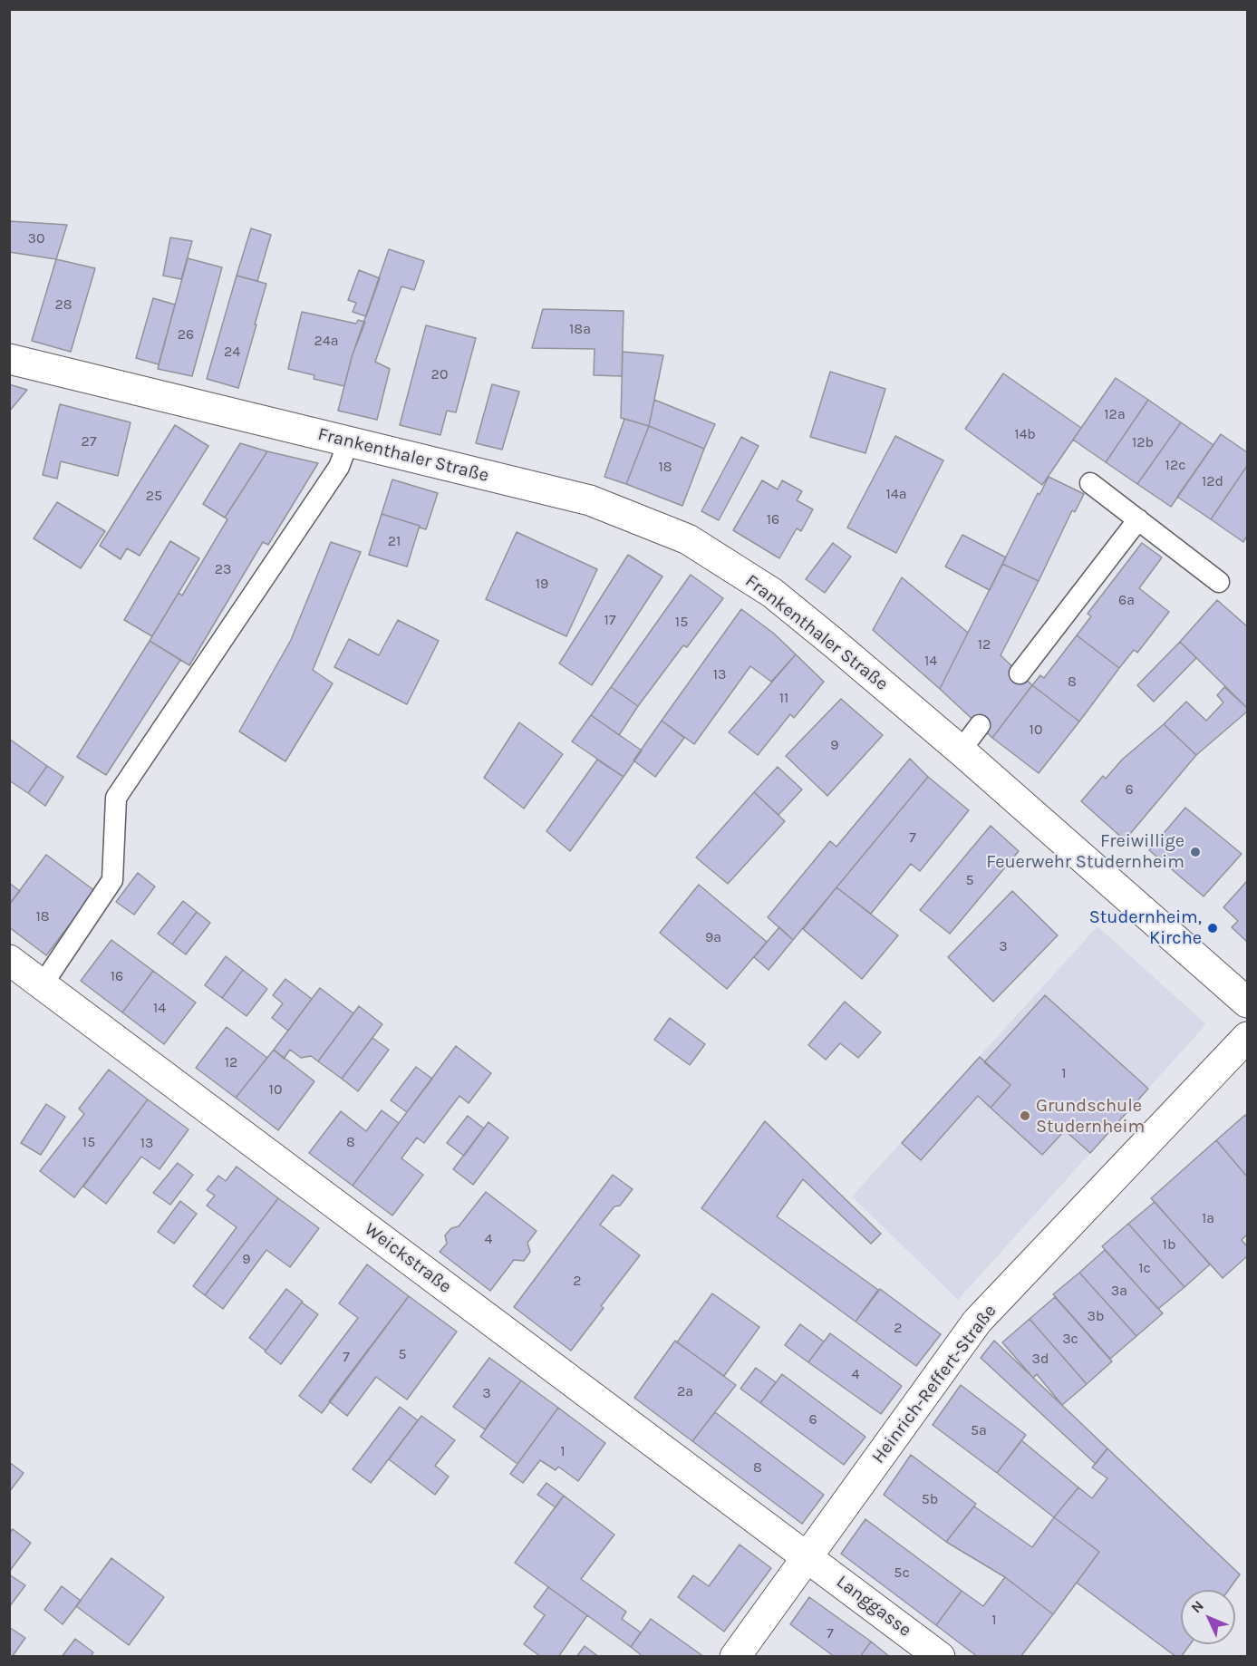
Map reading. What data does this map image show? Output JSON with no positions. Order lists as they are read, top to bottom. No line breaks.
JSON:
{"streets":{"street":["Frankenthaler Straße","Weickstraße","Heinrich-Reffert-Straße","Langgasse"]},"crossings":[["Weickstraße","Heinrich-Reffert-Straße"],["Weickstraße","Langgasse"],["Heinrich-Reffert-Straße","Langgasse"]],"places":["Freiwillige Feuerwehr Studernheim","Studernheim, Kirche","Grundschule Studernheim"],"house_numbers":["30","28","18a","26","24a","24","20","12a","14b","27","12b","12c","18","12d","14a","25","16","21","23","19","6a","17","15","12","14","13","8","11","10","9","6","7","5","18","9a","3","16","14","12","1","10","15","8","13","1a","4","1b","9","1c","2","3a","3b","2","3c","5","7","3d","4","2a","3","6","5a","1","8","5b","5c","1","7"],"north":"top left"}
